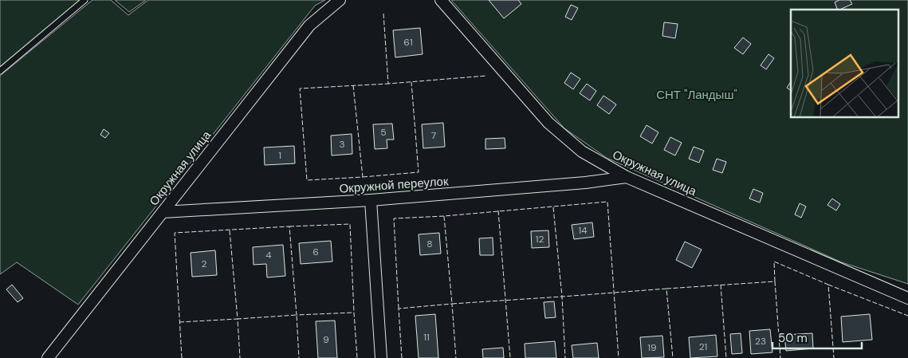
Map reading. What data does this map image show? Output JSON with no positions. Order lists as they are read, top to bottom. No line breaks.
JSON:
{"streets":{"street":["Окружная улица","Окружной переулок"]},"crossings":[["Окружная улица","Окружной переулок"]],"parks":["СНТ \"Ландыш\""],"house_numbers":["61","5","7","3","1","14","12","8","6","4","2","11","9","23","21","19"],"scale_bar":"50 m"}
